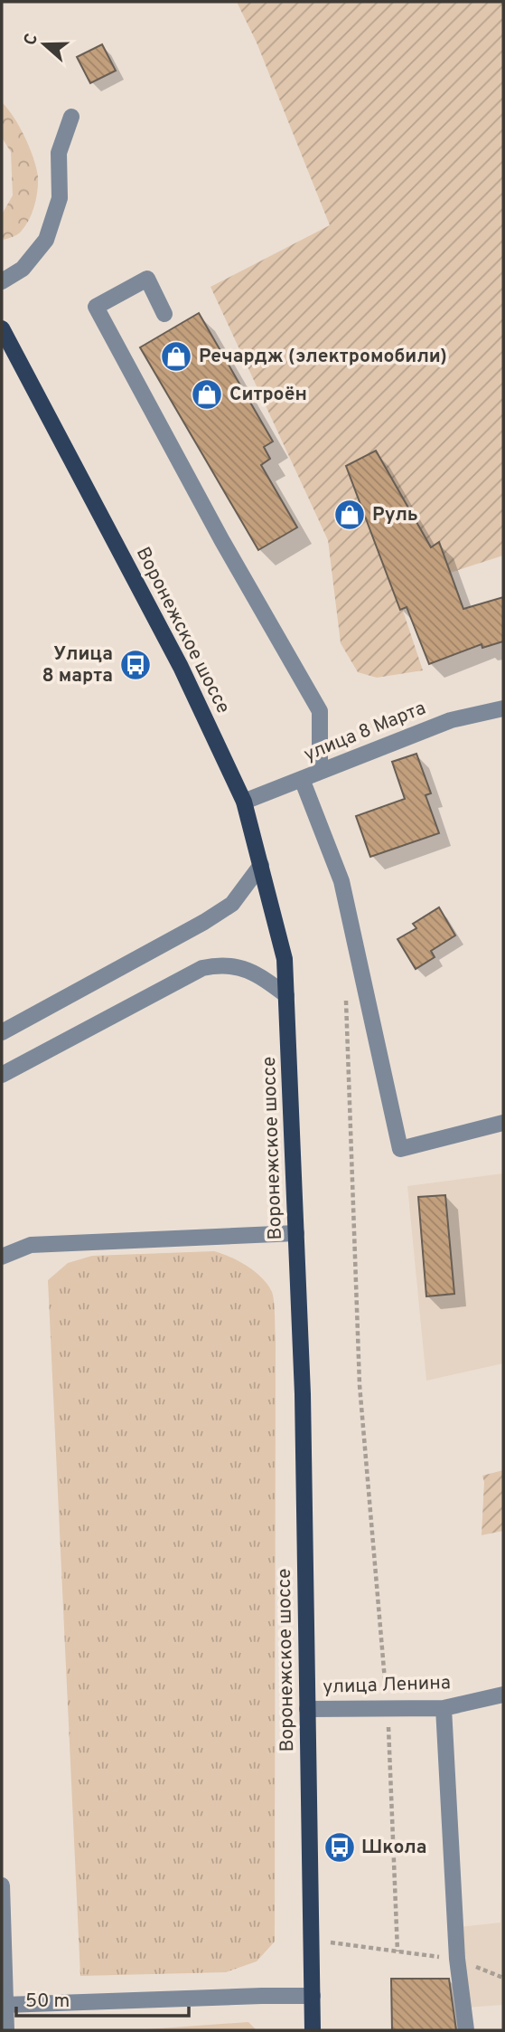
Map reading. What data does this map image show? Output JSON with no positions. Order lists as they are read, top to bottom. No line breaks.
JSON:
{"streets":{"main road":["Воронежское шоссе"],"street":["улица 8 Марта","улица Ленина"]},"crossings":[["Воронежское шоссе","улица 8 Марта"],["Воронежское шоссе","улица Ленина"]],"places":{"shop":["Речардж (электромобили)","Ситроён","Руль"],"bus stop":["Улица 8 марта","Школа"]},"scale_bar":"50 m","north":"left"}
